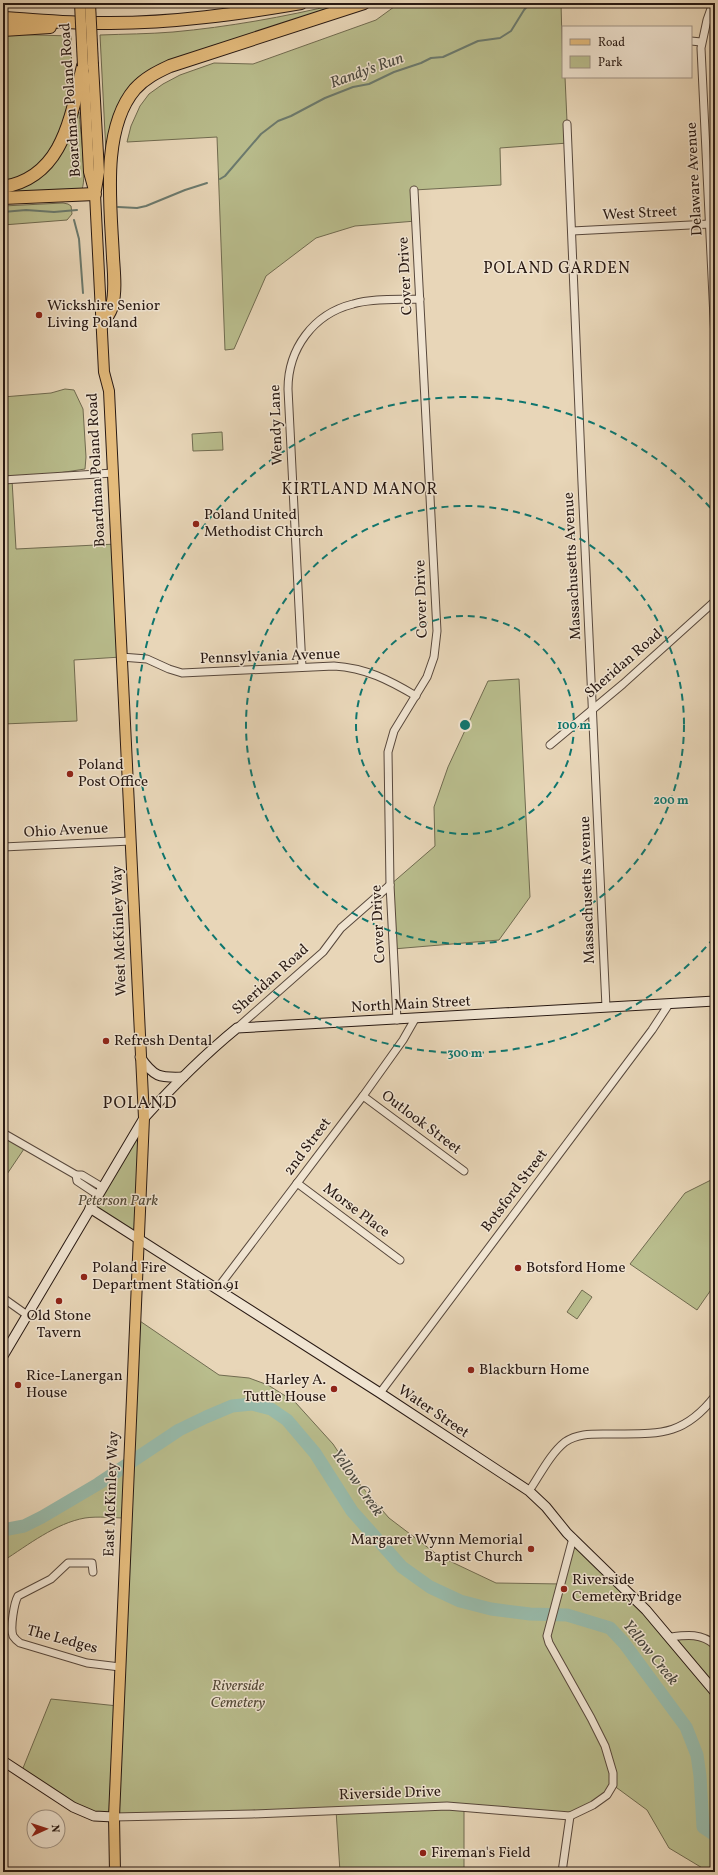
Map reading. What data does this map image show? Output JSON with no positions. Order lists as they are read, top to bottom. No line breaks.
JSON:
{"streets":{"main road":["Boardman Poland Road","West McKinley Way","North Main Street","Water Street","East McKinley Way","Riverside Drive"],"street":["Delaware Avenue","West Street","Cover Drive","Wendy Lane","Massachusetts Avenue","Pennsylvania Avenue","Sheridan Road","Ohio Avenue","Outlook Street","2nd Street","Botsford Street","Morse Place","The Ledges"]},"crossings":[["Boardman Poland Road","Pennsylvania Avenue"],["Boardman Poland Road","West McKinley Way"],["Delaware Avenue","West Street"],["West Street","Massachusetts Avenue"],["Cover Drive","Wendy Lane"],["Cover Drive","Pennsylvania Avenue"],["Cover Drive","Sheridan Road"],["Cover Drive","North Main Street"],["Wendy Lane","Pennsylvania Avenue"],["Massachusetts Avenue","Sheridan Road"],["Massachusetts Avenue","North Main Street"],["Sheridan Road","North Main Street"],["Ohio Avenue","West McKinley Way"],["West McKinley Way","East McKinley Way"],["North Main Street","2nd Street"],["North Main Street","Botsford Street"],["Outlook Street","2nd Street"],["2nd Street","Morse Place"],["2nd Street","Water Street"],["Botsford Street","Water Street"],["Water Street","East McKinley Way"],["East McKinley Way","The Ledges"],["East McKinley Way","Riverside Drive"]],"districts":["POLAND GARDEN","KIRTLAND MANOR","POLAND"],"water":["Randy's Run","Yellow Creek"],"parks":["Peterson Park","Riverside Cemetery"],"places":["Wickshire Senior Living Poland","Poland United Methodist Church","Poland Post Office","Refresh Dental","Botsford Home","Poland Fire Department Station 91","Old Stone Tavern","Blackburn Home","Rice-Lanergan House","Harley A. Tuttle House","Margaret Wynn Memorial Baptist Church","Riverside Cemetery Bridge","Fireman's Field"],"legend":["Road","Park"],"north":"right","rings":["100 m","200 m","300 m"]}
